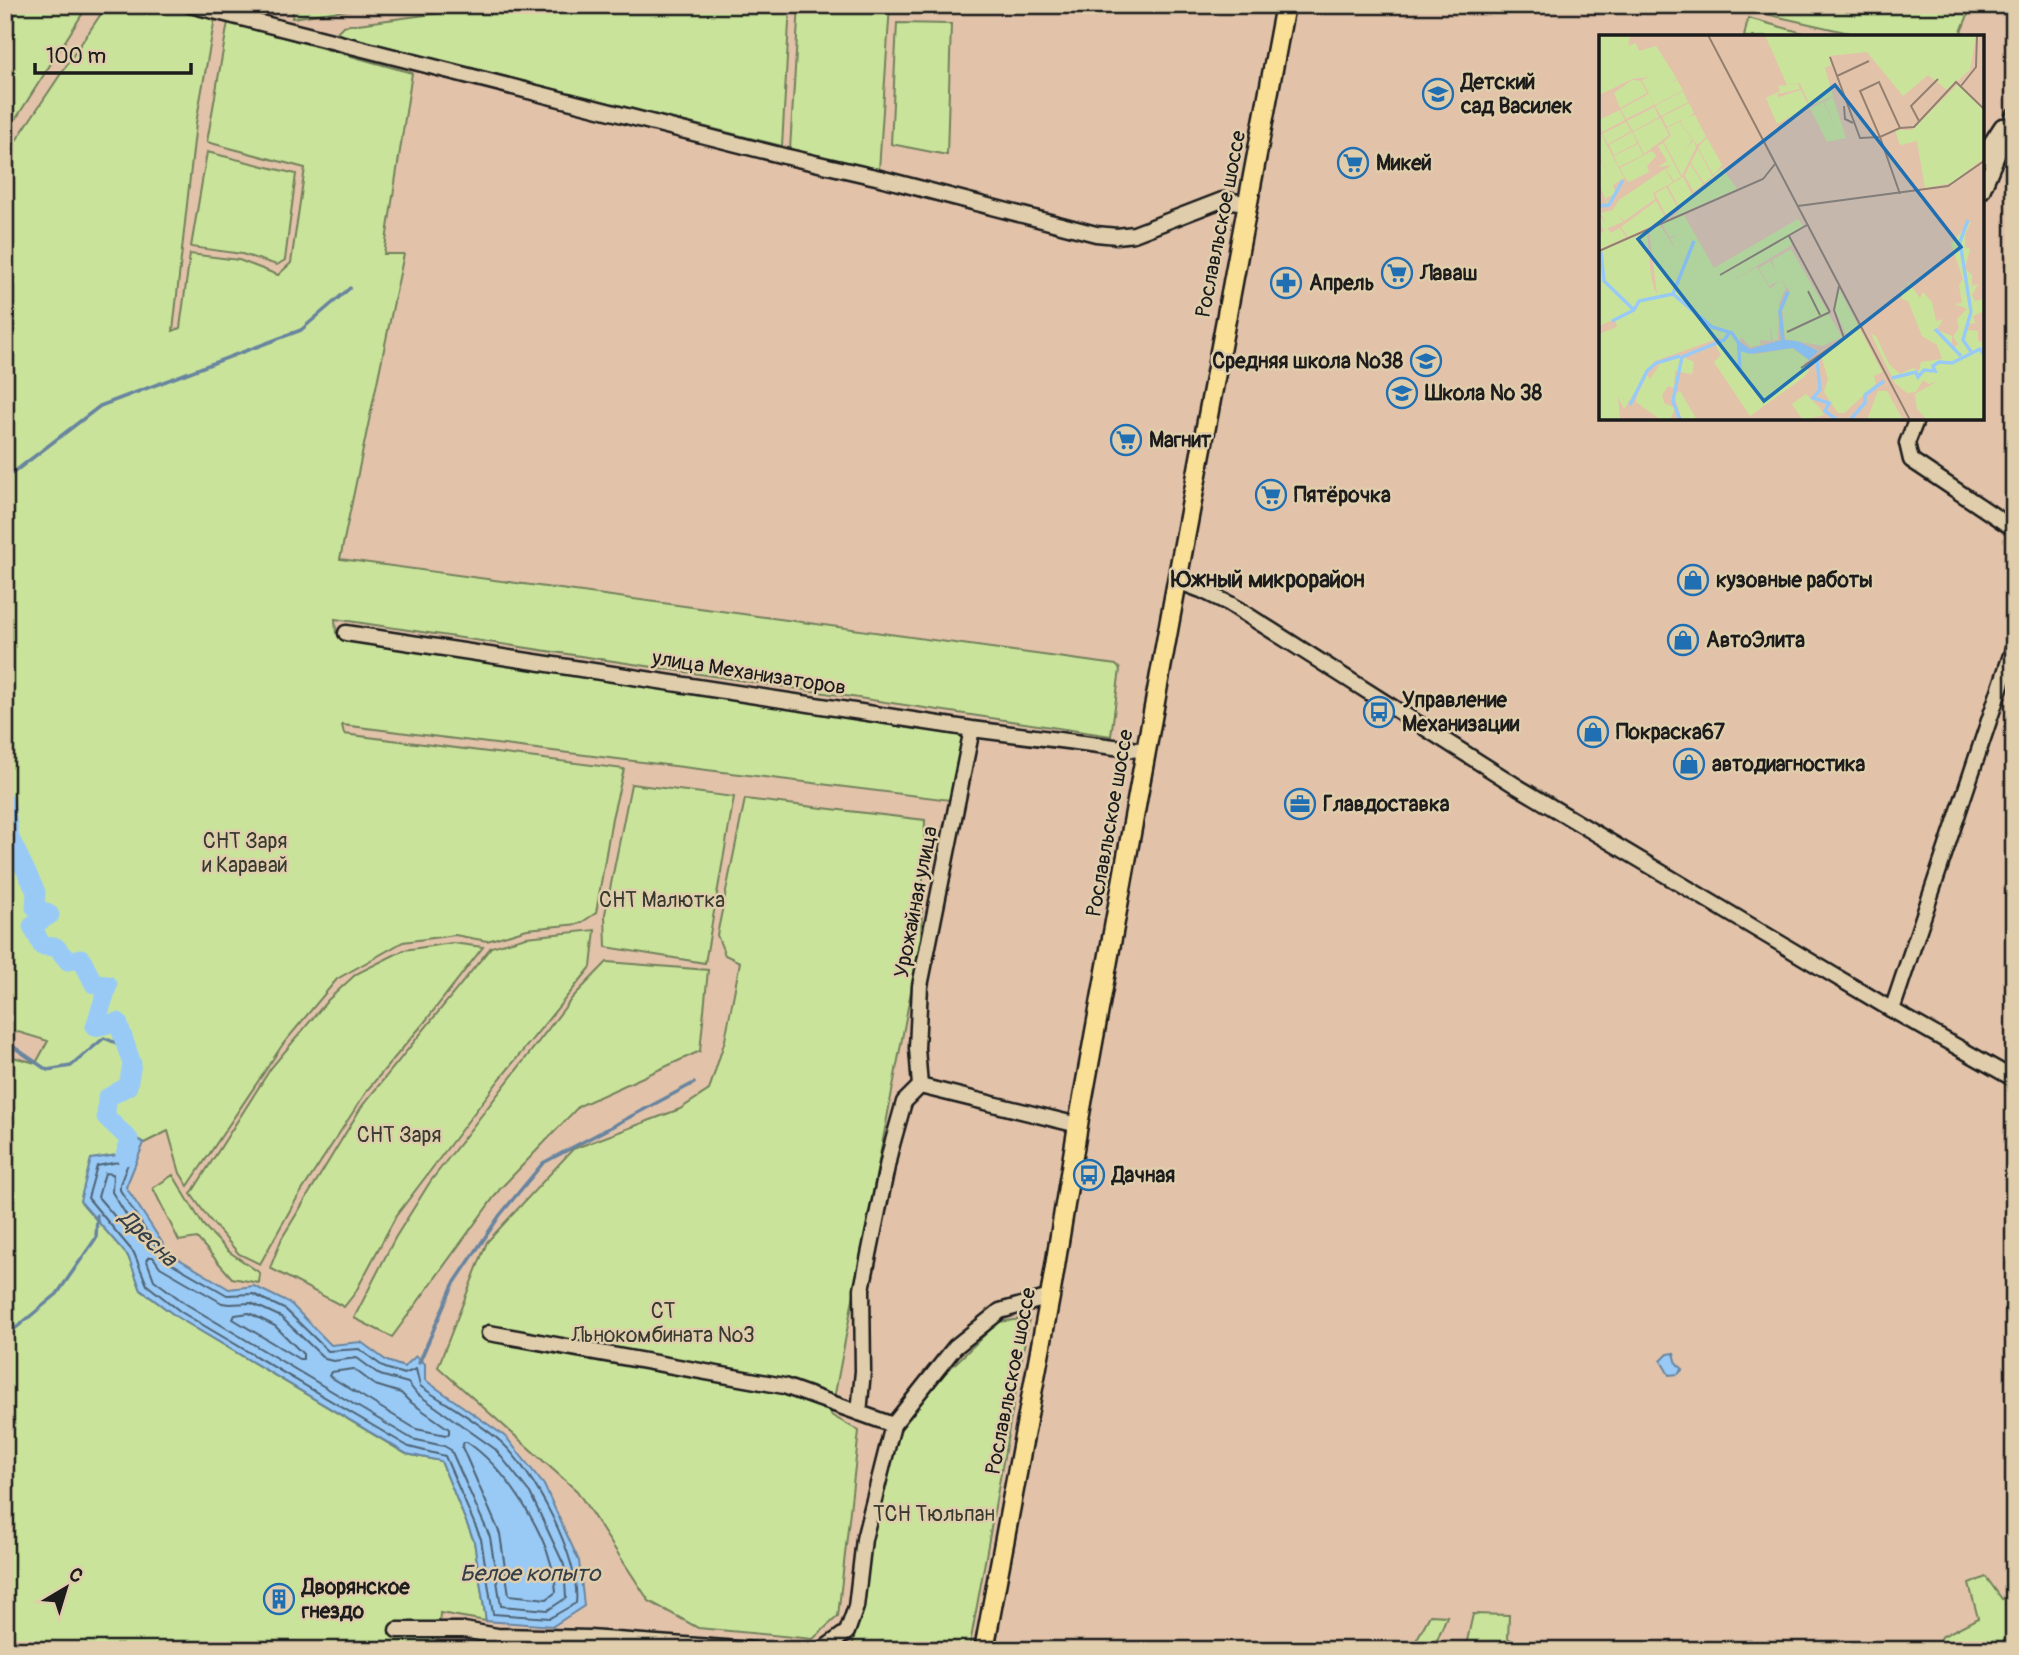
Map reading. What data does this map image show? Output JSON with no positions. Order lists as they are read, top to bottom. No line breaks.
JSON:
{"streets":{"main road":["Рославльское шоссе"],"street":["улица Механизаторов","Урожайная улица"]},"crossings":[["Рославльское шоссе","улица Механизаторов"],["улица Механизаторов","Урожайная улица"]],"districts":["Южный микрорайон"],"water":["Дресна","Белое копыто"],"parks":["СНТ Заря и Каравай","СНТ Малютка","СНТ Заря","СТ Льнокомбината №3","ТСН Тюльпан"],"places":{"school or university":["Детский сад Василек","Средняя школа №38","Школа № 38"],"supermarket":["Микей","Лаваш","Магнит","Пятёрочка"],"pharmacy":["Апрель"],"shop":["кузовные работы","АвтоЭлита","Покраска67","автодиагностика"],"bus stop":["Управление Механизации","Дачная"],"office":["Главдоставка"],"building":["Дворянское гнездо"]},"scale_bar":"100 m","north":"top right"}
